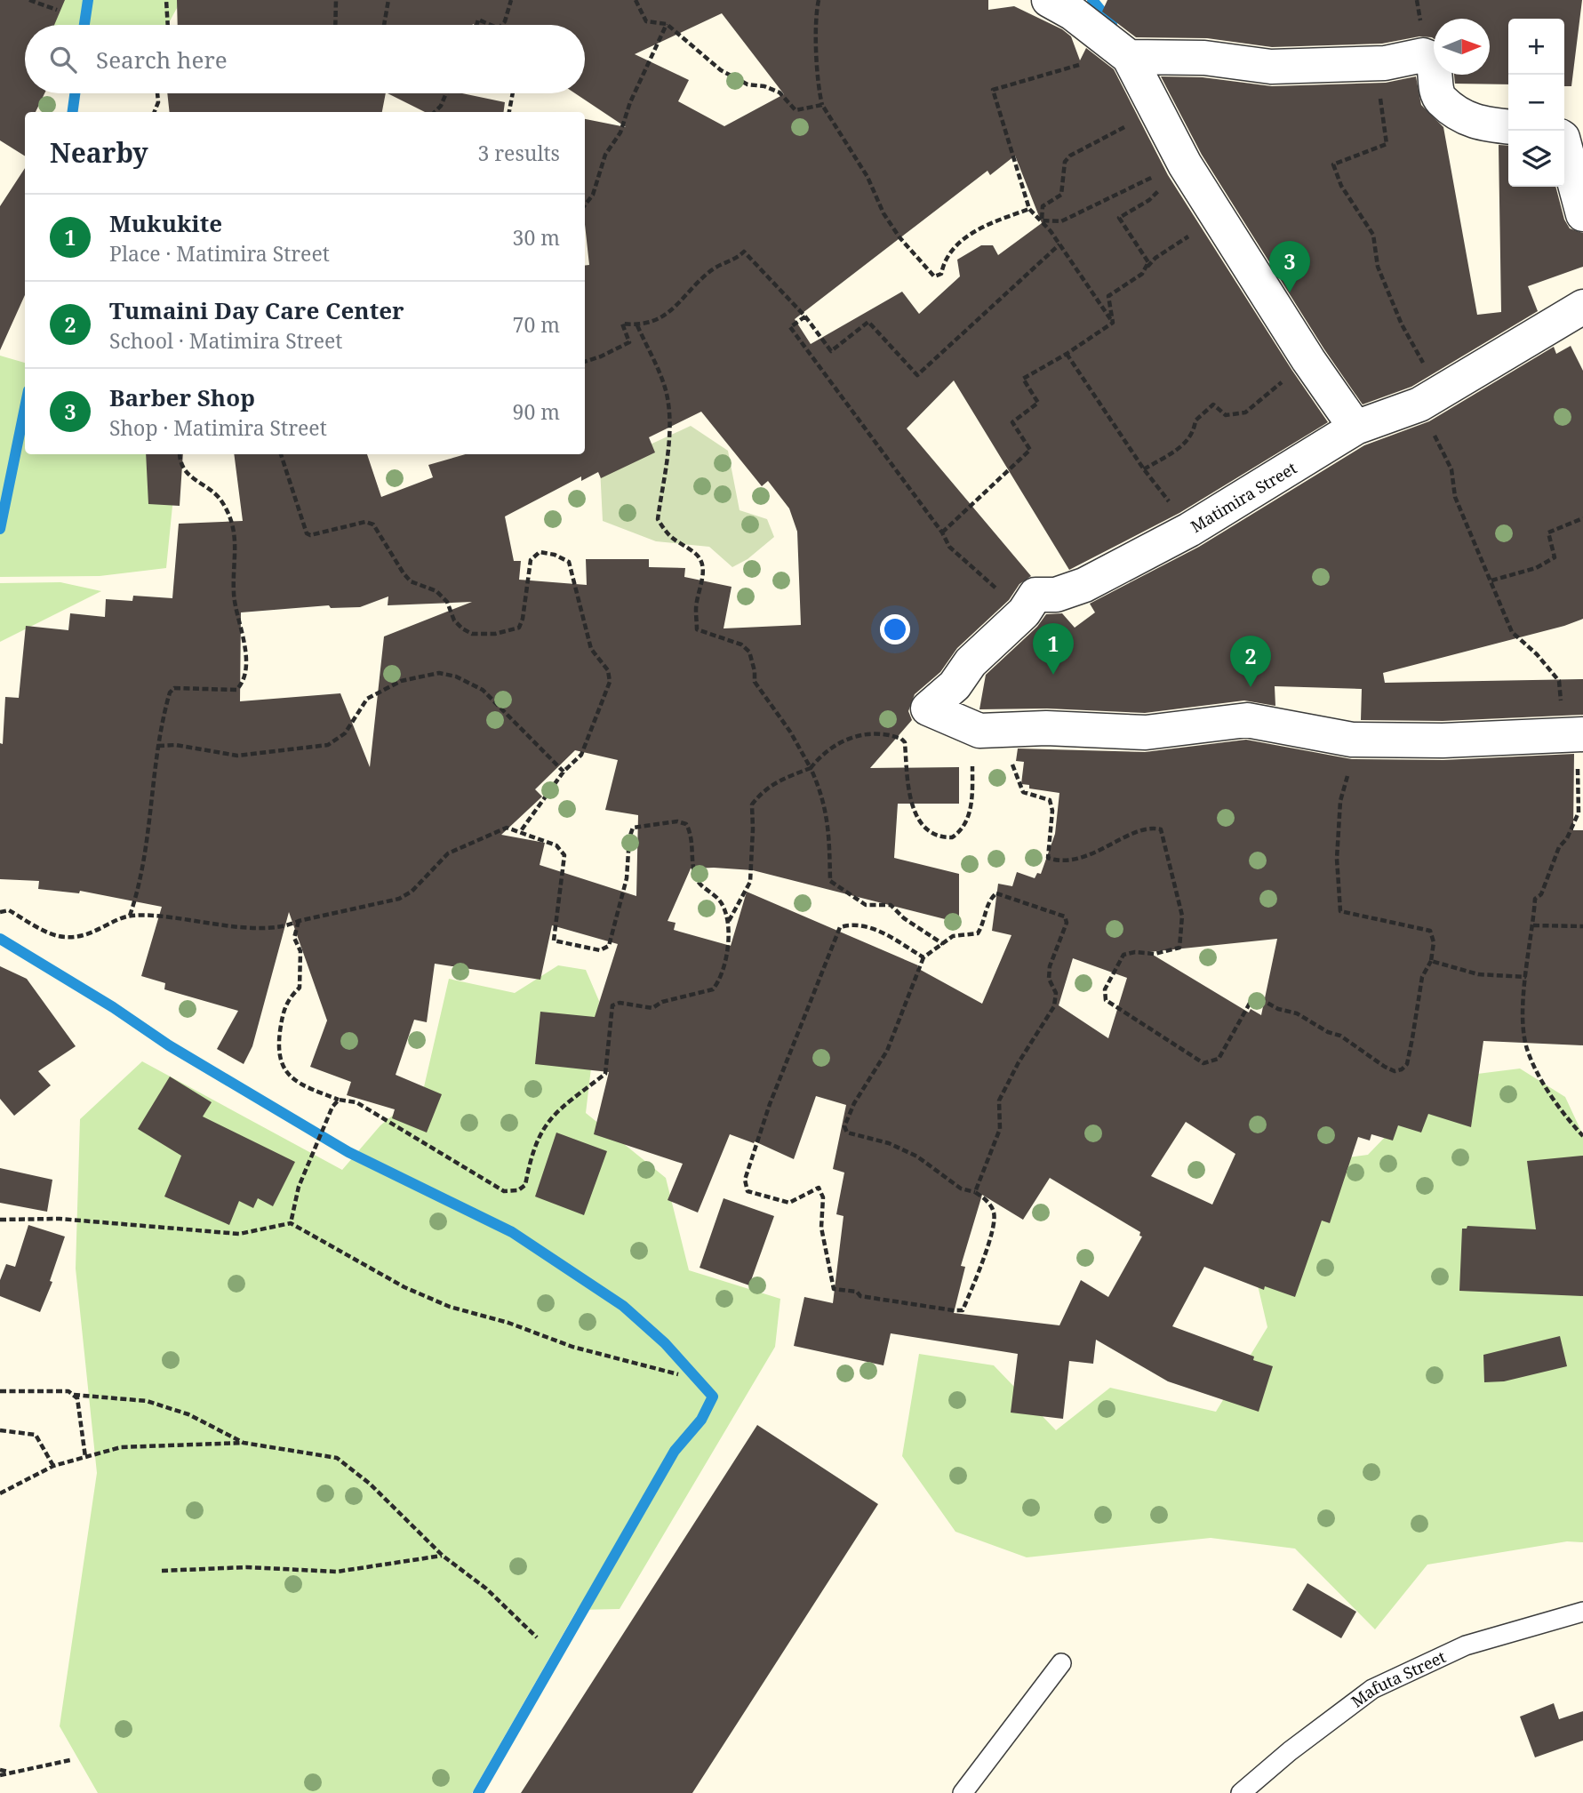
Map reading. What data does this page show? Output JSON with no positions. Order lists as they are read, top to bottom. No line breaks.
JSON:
{"streets":{"street":["Matimira Street"],"lane":["Mafuta Street"]},"north":"right","page":{"map_buttons":["+","−"],"search":"Search here","heading":["Nearby","3 results"],"list":[{"mark":"1","name":"Mukukite","note":"Place · Matimira Street","value":"30 m"},{"mark":"2","name":"Tumaini Day Care Center","note":"School · Matimira Street","value":"70 m"},{"mark":"3","name":"Barber Shop","note":"Shop · Matimira Street","value":"90 m"}],"pins":["3","1","2"]}}
